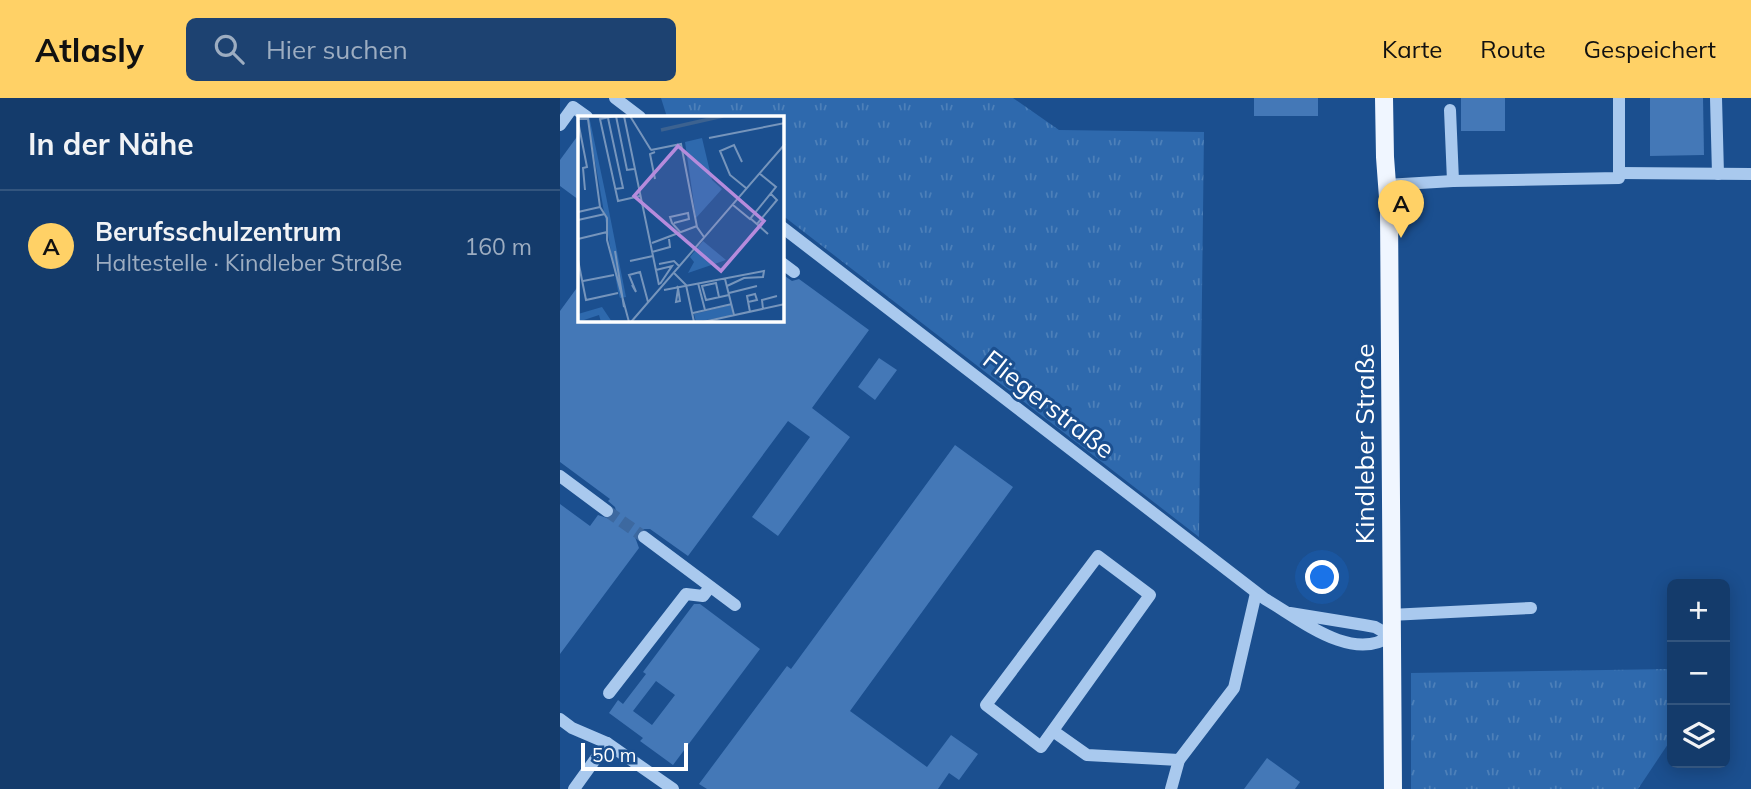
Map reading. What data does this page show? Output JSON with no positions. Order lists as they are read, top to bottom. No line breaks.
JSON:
{"streets":{"main road":["Kindleber Straße"],"street":["Fliegerstraße"]},"crossings":[["Fliegerstraße","Kindleber Straße"]],"scale_bar":"50 m","page":{"header":"Atlasly","search":"Hier suchen","nav":["Karte","Route","Gespeichert"],"heading":"In der Nähe","pins":"A","list":[{"mark":"A","name":"Berufsschulzentrum","note":"Haltestelle · Kindleber Straße","value":"160 m"}],"map_buttons":["+","−"],"scale":"50 m"}}
